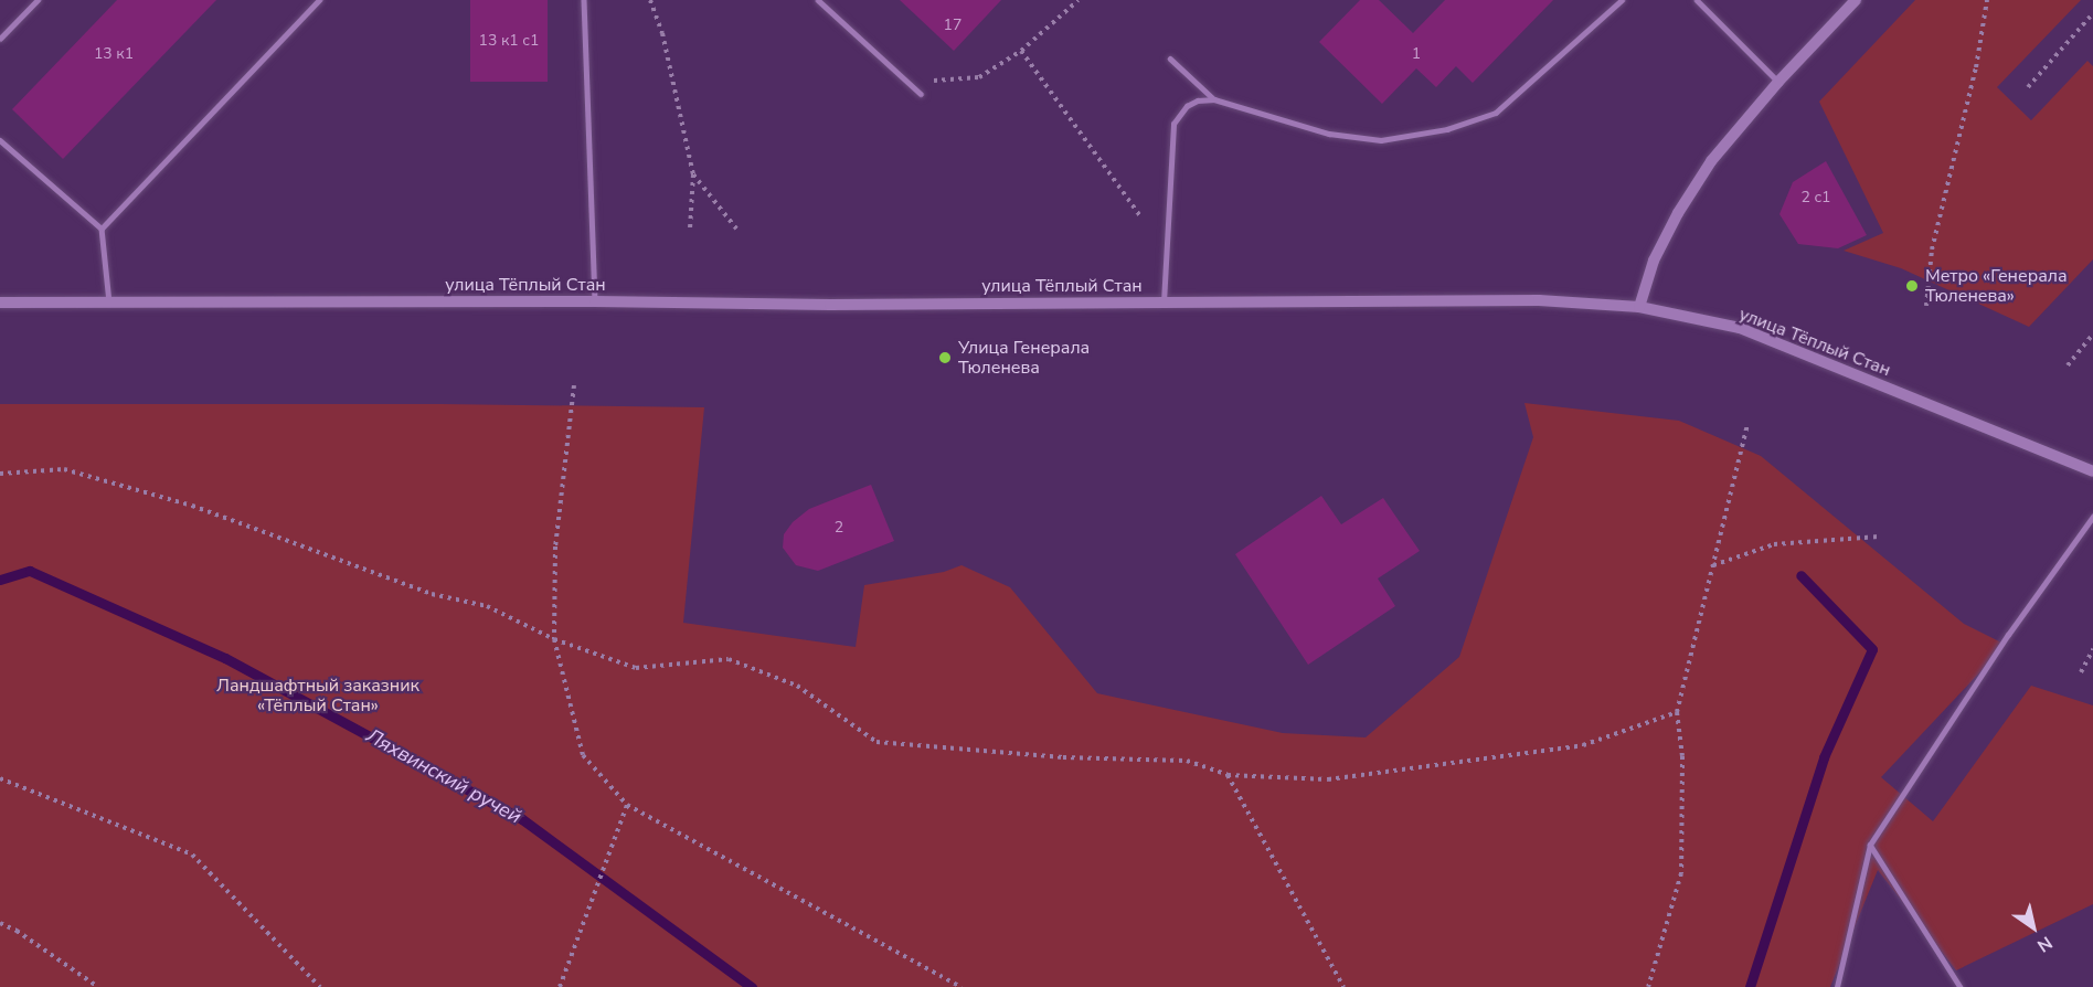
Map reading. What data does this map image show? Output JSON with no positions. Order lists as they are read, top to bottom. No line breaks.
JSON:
{"streets":{"street":["улица Тёплый Стан"]},"water":["Ляхвинский ручей"],"parks":["Ландшафтный заказник «Тёплый Стан»"],"places":["Метро «Генерала Тюленева»","Улица Генерала Тюленева"],"house_numbers":["17","13 к1 с1","13 к1","1","2 с1","2"],"north":"bottom right"}
